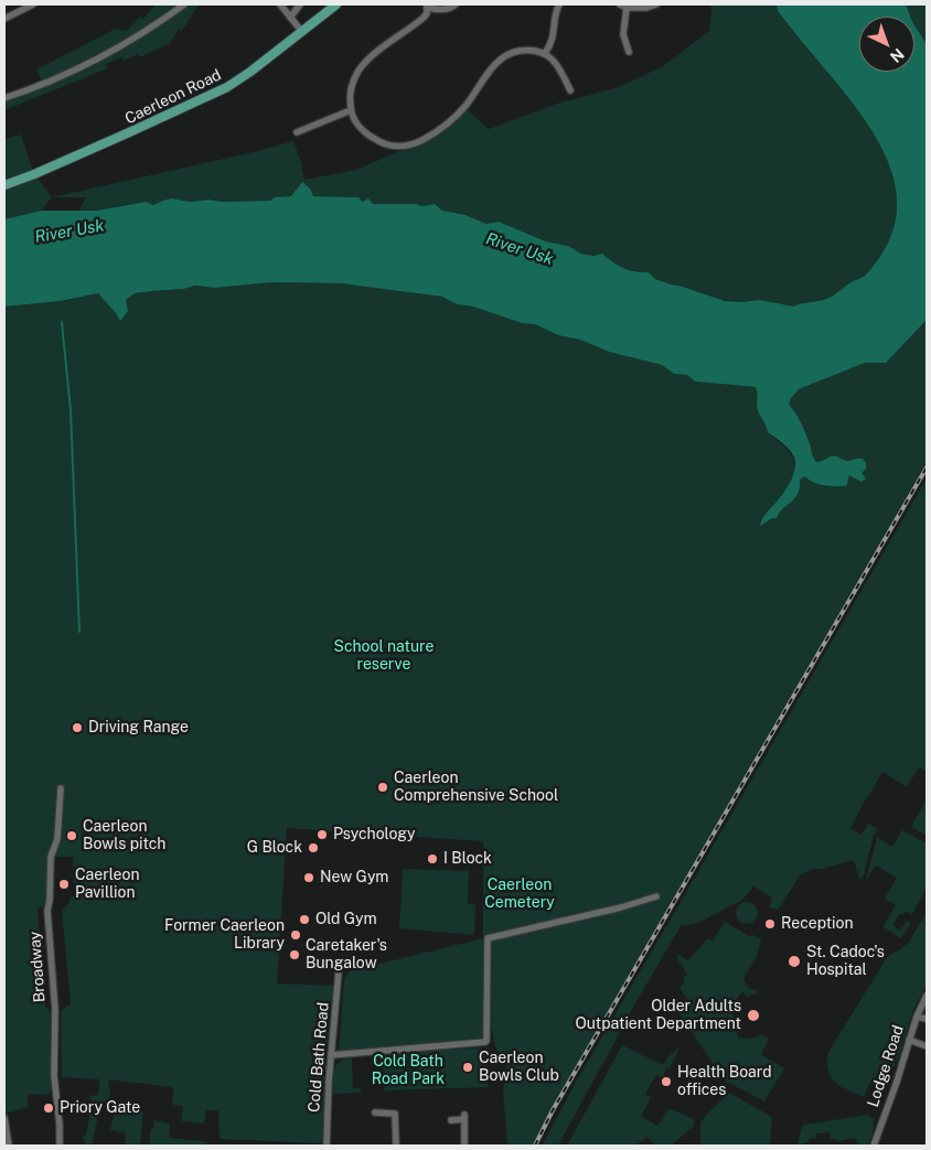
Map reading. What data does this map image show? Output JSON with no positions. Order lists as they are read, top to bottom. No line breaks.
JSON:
{"streets":{"main road":["Caerleon Road"],"street":["Broadway","Cold Bath Road","Lodge Road"]},"water":["River Usk"],"parks":["School nature reserve","Caerleon Cemetery","Cold Bath Road Park"],"places":["Driving Range","Caerleon Comprehensive School","Psychology","Caerleon Bowls pitch","G Block","I Block","New Gym","Caerleon Pavillion","Old Gym","Reception","Former Caerleon Library","Caretaker's Bungalow","St. Cadoc's Hospital","Older Adults Outpatient Department","Caerleon Bowls Club","Health Board offices","Priory Gate"],"north":"bottom right"}
